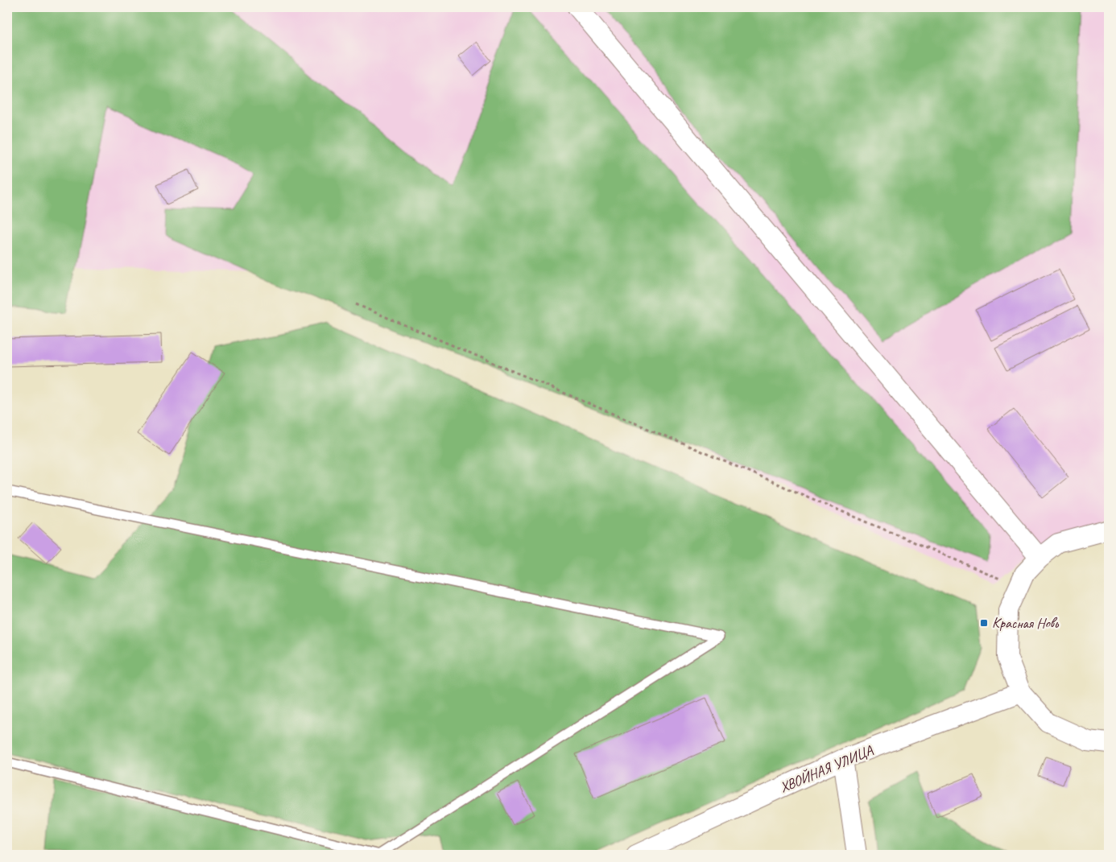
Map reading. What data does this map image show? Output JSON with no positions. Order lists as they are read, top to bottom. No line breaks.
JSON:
{"streets":{"street":["ХВОЙНАЯ УЛИЦА"]},"places":{"transit":["Красная Новь"]}}
